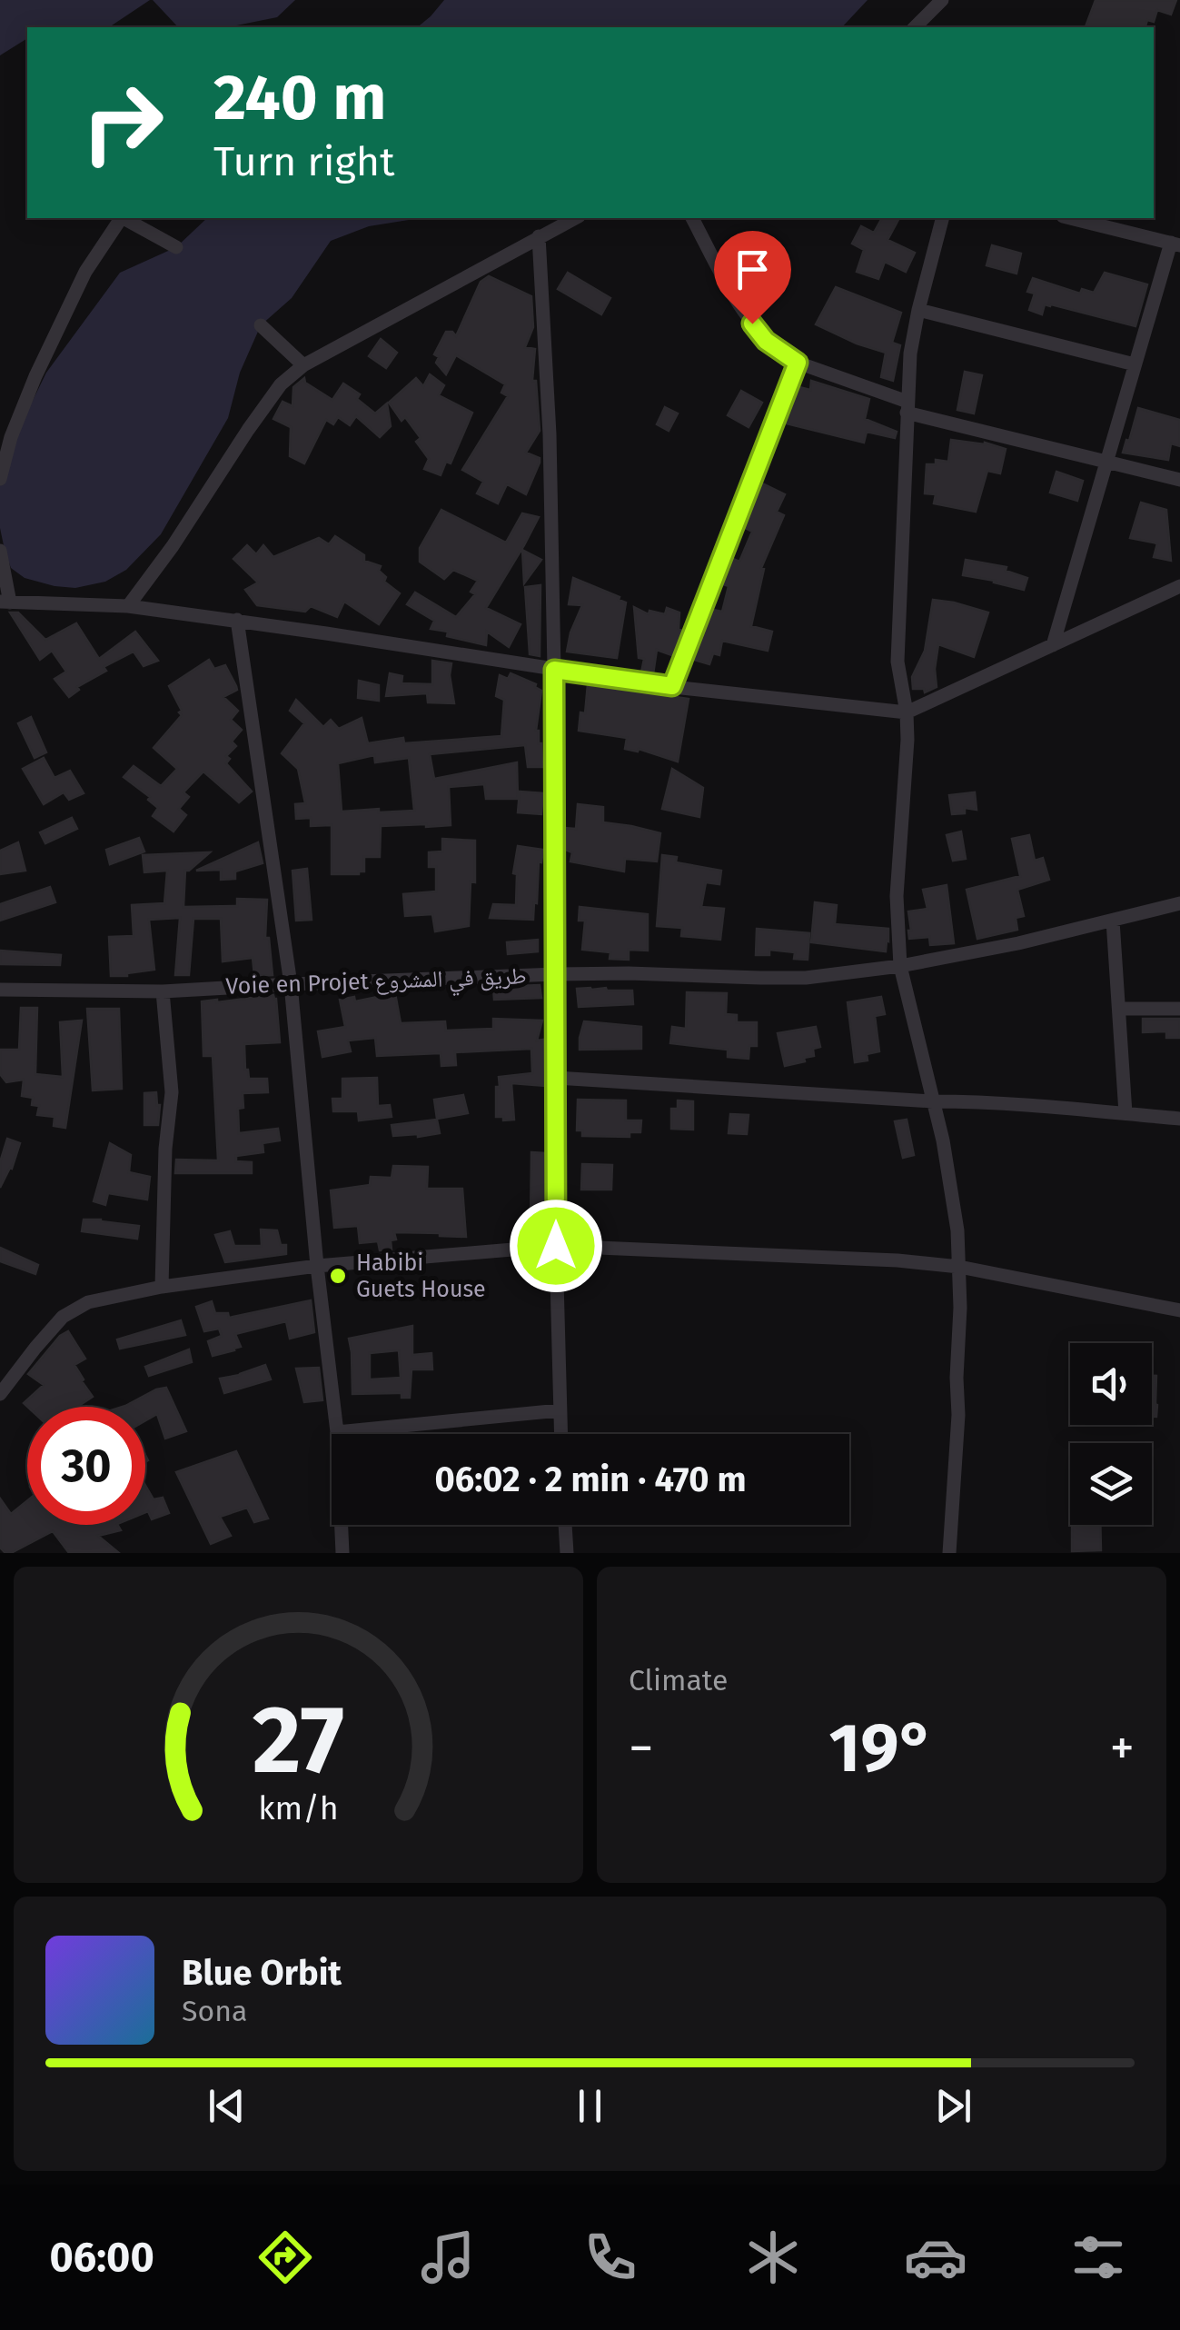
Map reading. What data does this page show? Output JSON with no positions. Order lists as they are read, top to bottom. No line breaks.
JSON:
{"streets":{"street":["Voie en Projet طريق في المشروع"]},"places":["Habibi Guets House"],"page":{"turn":["240 m","Turn right"],"limit":"30","trip":"06:02 · 2 min · 470 m","tile":"Climate","heat":["−","19°","+"],"song":["Blue Orbit","Sona"],"tabs":"06:00","gauge":["27","km/h"]}}
